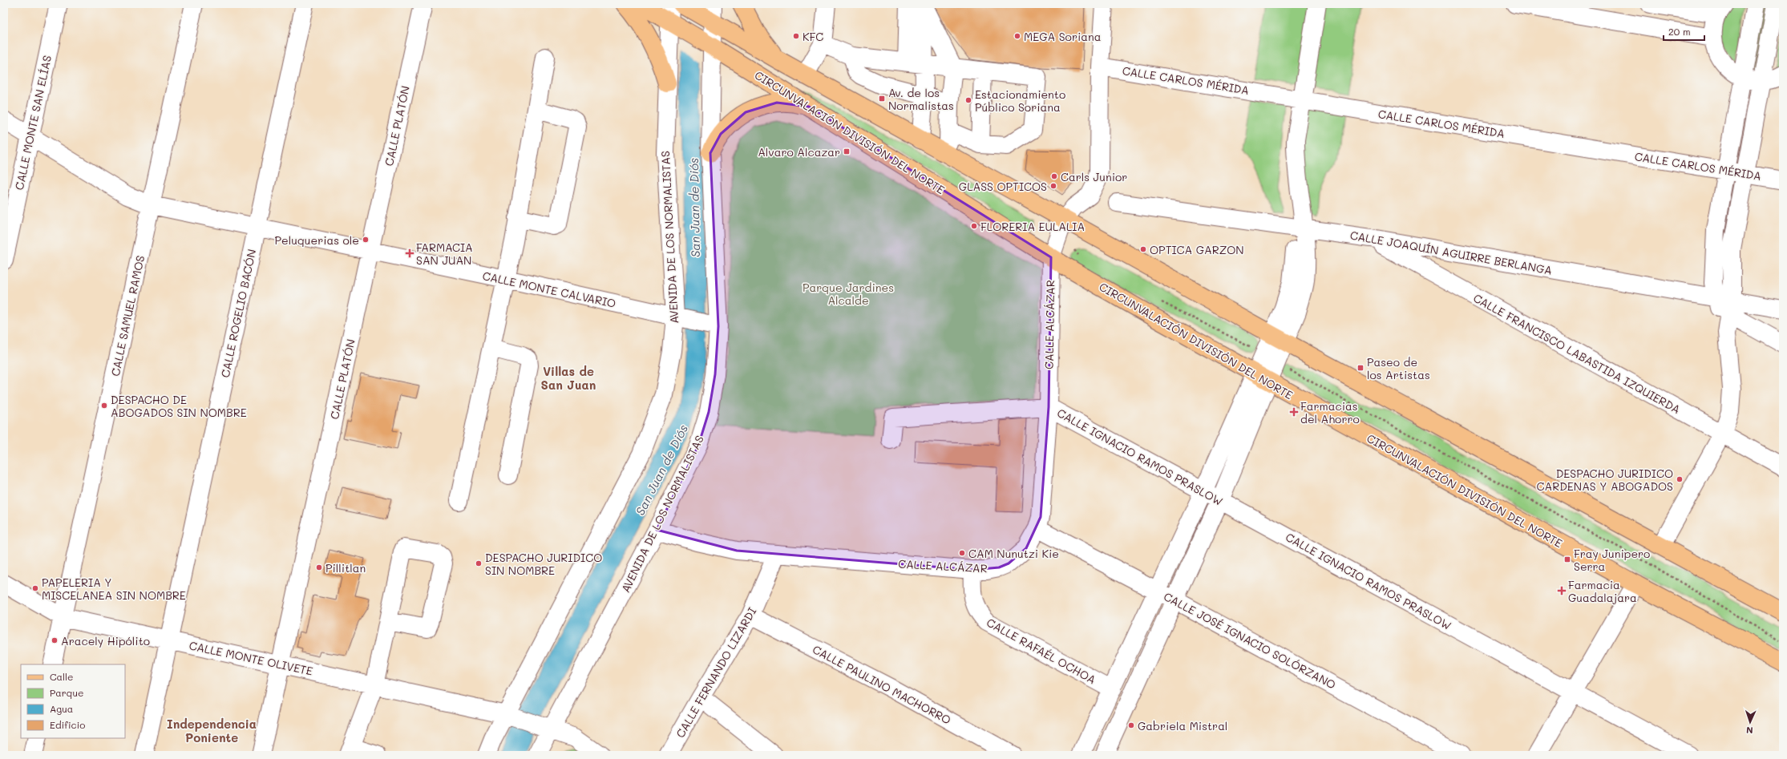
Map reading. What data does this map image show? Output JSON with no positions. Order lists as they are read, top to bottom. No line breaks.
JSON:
{"streets":{"main road":["CIRCUNVALACIÓN DIVISIÓN DEL NORTE"],"street":["CALLE CARLOS MÉRIDA","CALLE MONTE SAN ELÍAS","CALLE PLATÓN","AVENIDA DE LOS NORMALISTAS","CALLE JOAQUÍN AGUIRRE BERLANGA","CALLE MONTE CALVARIO","CALLE ROGELIO BACÓN","CALLE SAMUEL RAMOS","CALLE ALCÁZAR","CALLE FRANCISCO LABASTIDA IZQUIERDA","CALLE IGNACIO RAMOS PRASLOW","CALLE JOSÉ IGNACIO SOLÓRZANO","CALLE RAFAÉL OCHOA","CALLE MONTE OLIVETE","CALLE FERNANDO LIZARDI","CALLE PAULINO MACHORRO"]},"crossings":[["CALLE MONTE SAN ELÍAS","CALLE MONTE CALVARIO"],["CALLE PLATÓN","CALLE MONTE CALVARIO"],["CALLE PLATÓN","CALLE MONTE OLIVETE"],["CIRCUNVALACIÓN DIVISIÓN DEL NORTE","AVENIDA DE LOS NORMALISTAS"],["CIRCUNVALACIÓN DIVISIÓN DEL NORTE","CALLE ALCÁZAR"],["AVENIDA DE LOS NORMALISTAS","CALLE MONTE CALVARIO"],["AVENIDA DE LOS NORMALISTAS","CALLE ALCÁZAR"],["AVENIDA DE LOS NORMALISTAS","CALLE MONTE OLIVETE"],["CALLE JOAQUÍN AGUIRRE BERLANGA","CALLE FRANCISCO LABASTIDA IZQUIERDA"],["CALLE MONTE CALVARIO","CALLE ROGELIO BACÓN"],["CALLE MONTE CALVARIO","CALLE SAMUEL RAMOS"],["CALLE ROGELIO BACÓN","CALLE MONTE OLIVETE"],["CALLE SAMUEL RAMOS","CALLE MONTE OLIVETE"],["CALLE ALCÁZAR","CALLE IGNACIO RAMOS PRASLOW"],["CALLE ALCÁZAR","CALLE JOSÉ IGNACIO SOLÓRZANO"],["CALLE ALCÁZAR","CALLE RAFAÉL OCHOA"],["CALLE ALCÁZAR","CALLE FERNANDO LIZARDI"],["CALLE FERNANDO LIZARDI","CALLE PAULINO MACHORRO"]],"districts":["Villas de San Juan","Independencia Poniente"],"water":["San Juan de Diós"],"parks":["Parque Jardines Alcalde"],"places":{"other":["KFC","MEGA Soriana","Estacionamiento Público Soriana","Carls Junior","GLASS OPTICOS","FLORERIA EULALIA","Peluquerias ole","OPTICA GARZON","DESPACHO DE ABOGADOS SIN NOMBRE","DESPACHO JURIDICO CARDENAS Y ABOGADOS","CAM Nunutzi Kie","DESPACHO JURIDICO SIN NOMBRE","Pillitlan","PAPELERIA Y MISCELANEA SIN NOMBRE","Aracely Hipólito","Gabriela Mistral"],"transit":["Av. de los Normalistas","Alvaro Alcazar","Paseo de los Artistas","Fray Junipero Serra"],"health":["FARMACIA SAN JUAN","Farmacias del Ahorro","Farmacia Guadalajara"]},"legend":["Calle","Parque","Agua","Edificio"],"scale_bar":"20 m","north":"bottom"}
